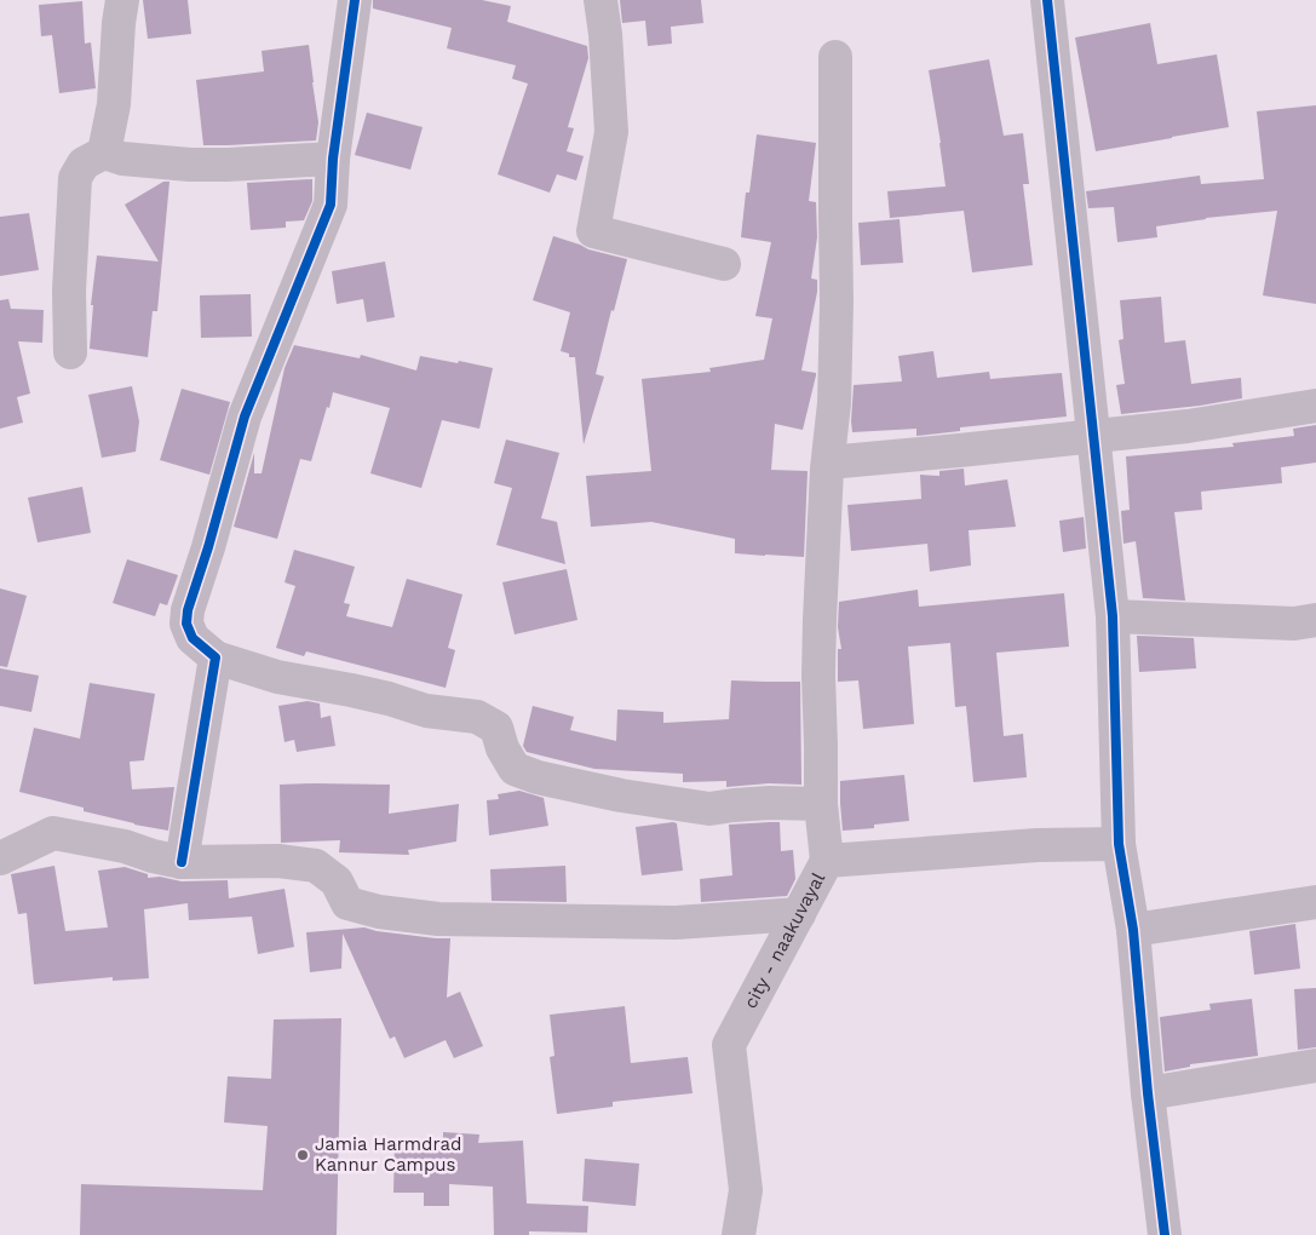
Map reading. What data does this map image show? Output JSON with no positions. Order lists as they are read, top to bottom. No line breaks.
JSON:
{"streets":{"street":["city - naakuvayal"]},"places":["Jamia Harmdrad Kannur Campus"]}
